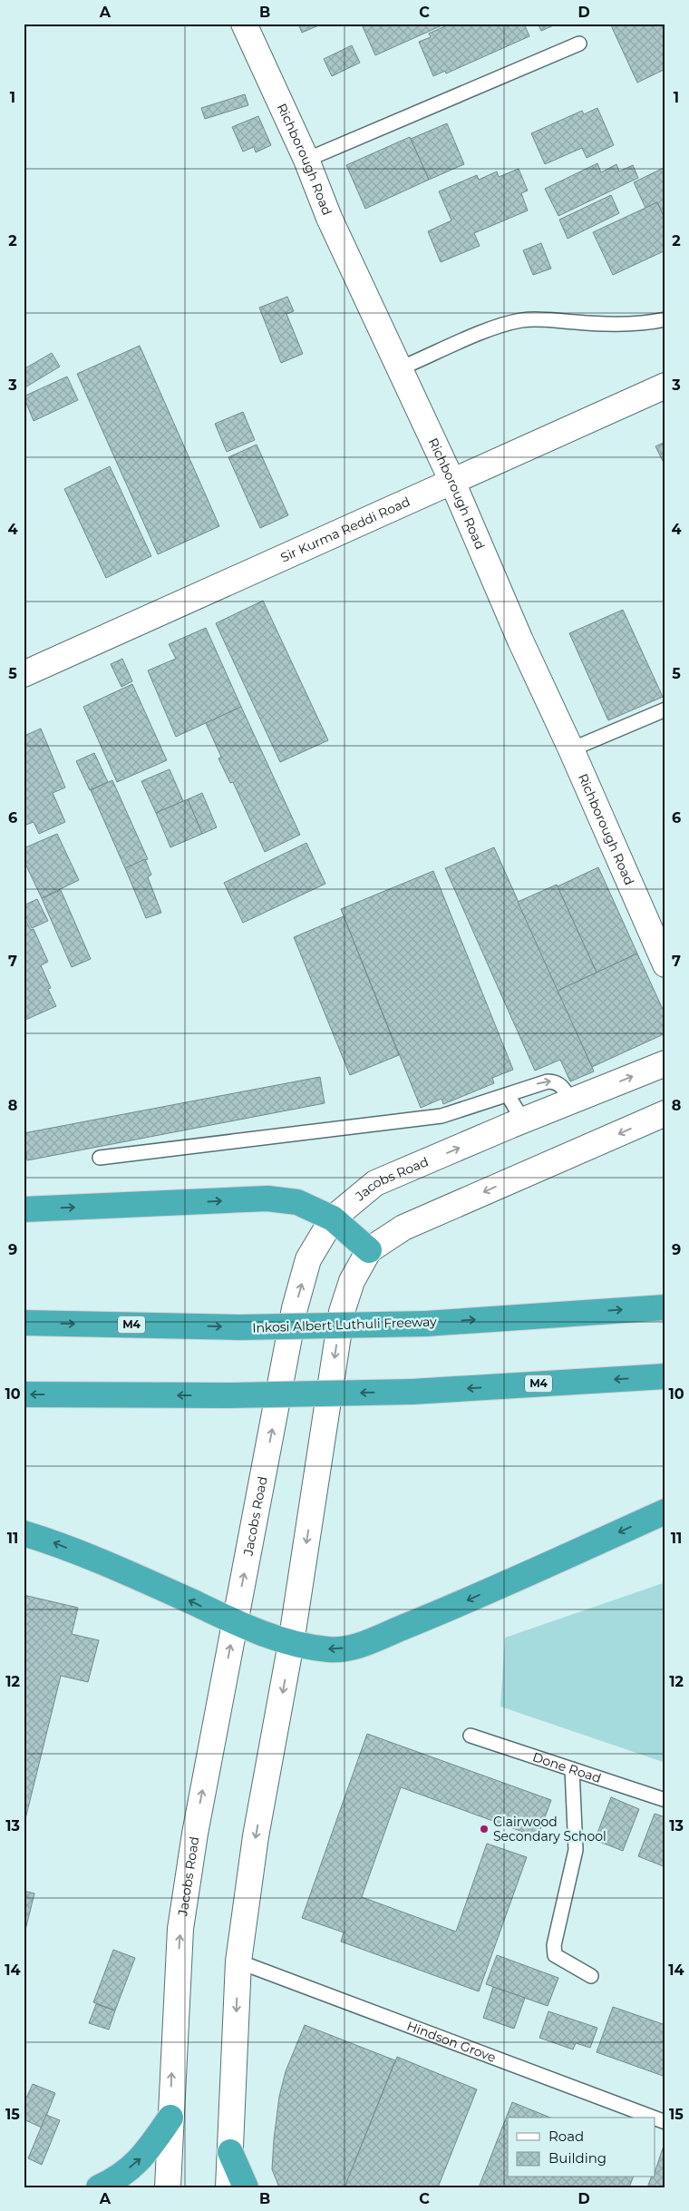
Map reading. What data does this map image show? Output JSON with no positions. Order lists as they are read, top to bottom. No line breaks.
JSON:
{"streets":{"highway":["M4","Inkosi Albert Luthuli Freeway"],"street":["Richborough Road","Sir Kurma Reddi Road","Jacobs Road"],"lane":["Done Road","Hindson Grove"]},"crossings":[["Richborough Road","Sir Kurma Reddi Road"]],"places":["Clairwood Secondary School"],"legend":["Road","Building"],"grid":{"columns":["A","B","C","D"],"rows":["1","2","3","4","5","6","7","8","9","10","11","12","13","14","15"]}}
